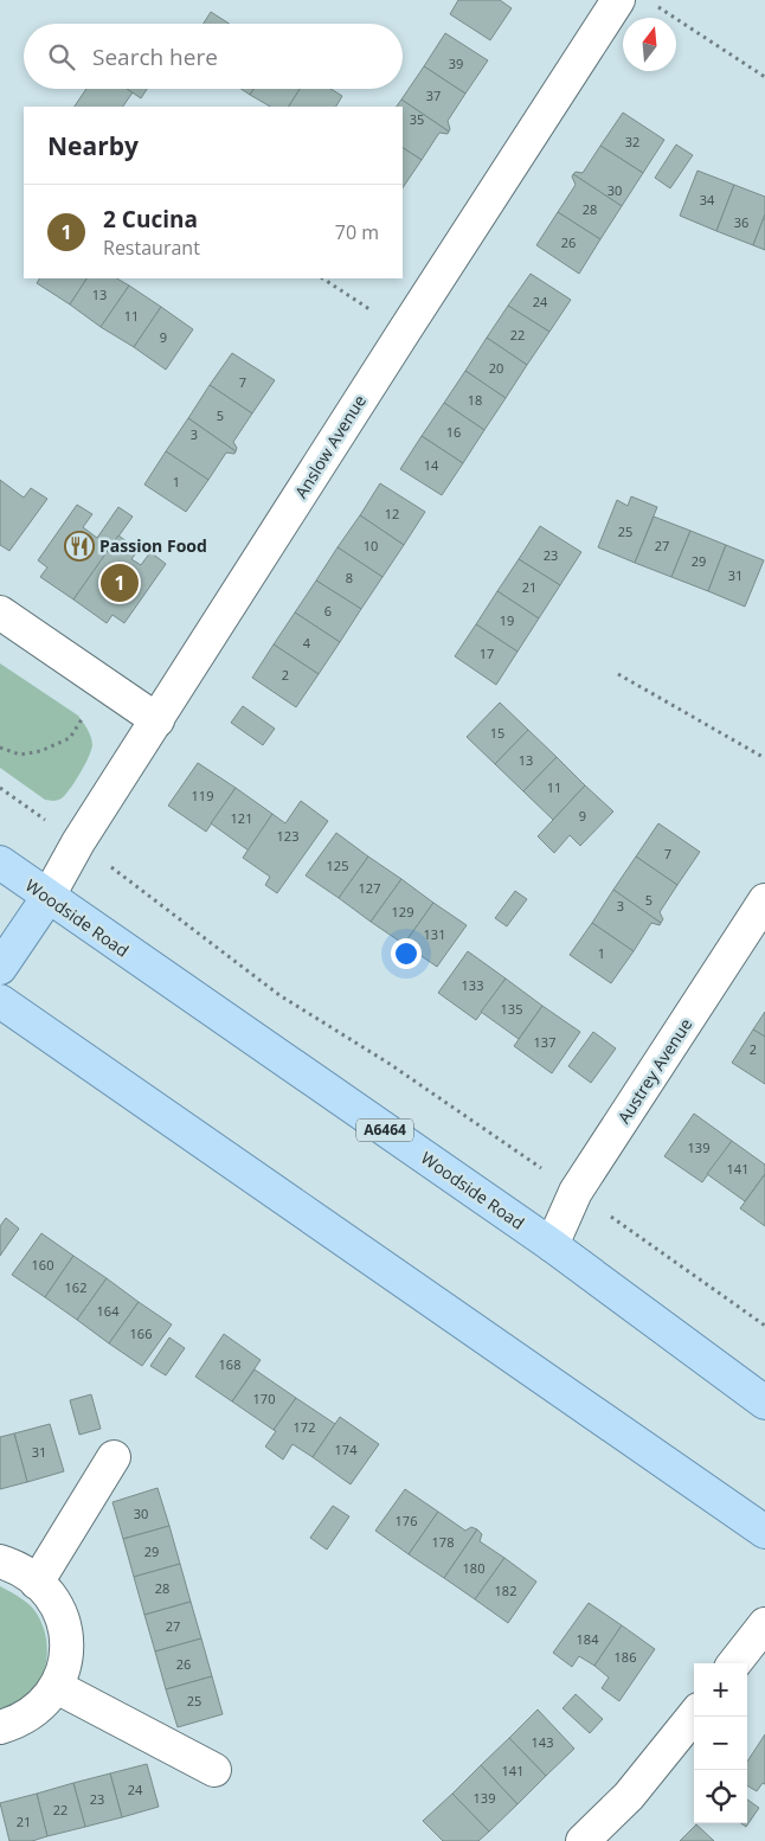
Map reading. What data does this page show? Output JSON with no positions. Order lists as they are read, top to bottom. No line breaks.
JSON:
{"streets":{"main road":["Woodside Road","A6464"],"street":["Anslow Avenue","Austrey Avenue"]},"crossings":[["Anslow Avenue","Woodside Road"],["Woodside Road","Austrey Avenue"]],"places":{"restaurant":["Passion Food"]},"house_numbers":["39","37","35","32","30","34","28","36","26","13","24","11","22","9","20","7","18","5","16","3","14","1","12","25","10","27","23","29","31","8","21","6","19","4","17","2","15","13","11","119","9","121","123","7","125","127","5","3","129","131","1","133","135","137","2","139","141","160","162","164","166","168","170","172","174","31","30","176","178","29","180","28","182","27","184","186","26","25","143","141","24","139","23","22","21"],"north":"top","page":{"search":"Search here","heading":"Nearby","list":[{"mark":"1","name":"2 Cucina","note":"Restaurant","value":"70 m"}],"pins":"1","map_buttons":["+","−"]}}
